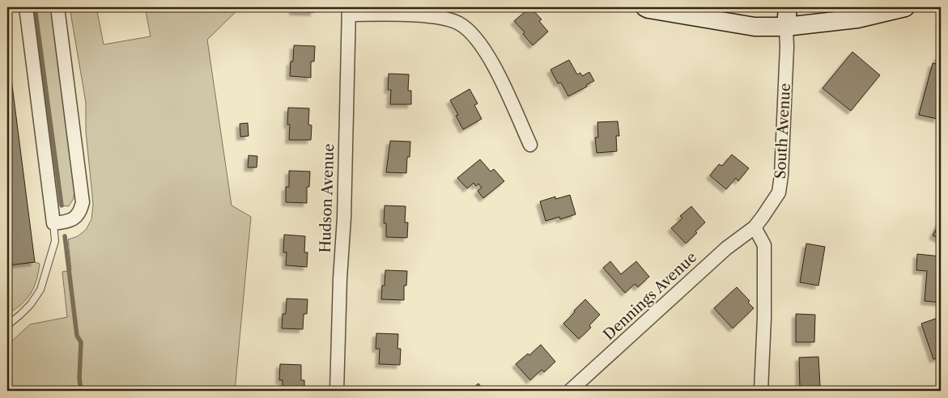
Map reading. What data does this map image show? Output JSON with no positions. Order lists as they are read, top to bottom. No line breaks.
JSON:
{"streets":{"main road":["South Avenue"],"street":["Hudson Avenue","Dennings Avenue"]},"crossings":[["South Avenue","Dennings Avenue"]]}
